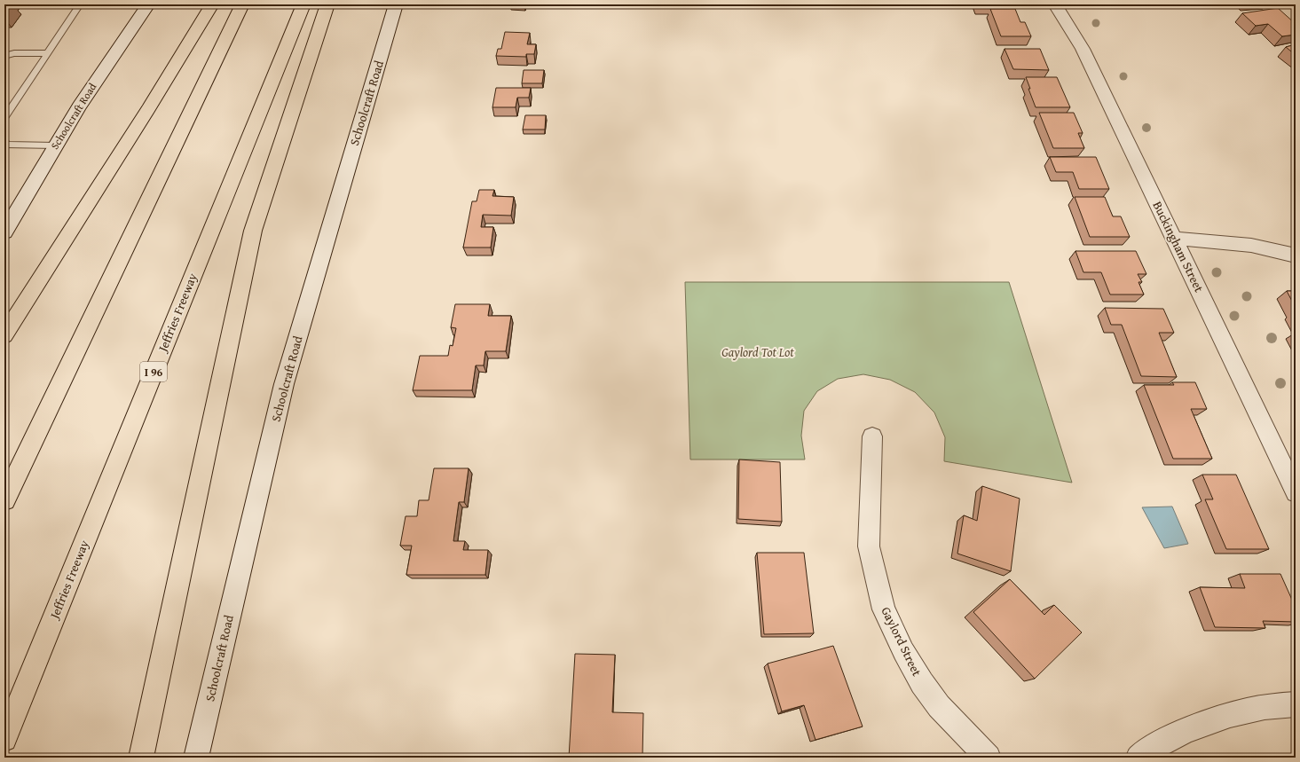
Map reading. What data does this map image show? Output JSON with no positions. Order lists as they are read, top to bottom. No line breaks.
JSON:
{"streets":{"highway":["Jeffries Freeway","I 96"],"main road":["Schoolcraft Road","Buckingham Street","Gaylord Street"]},"parks":["Gaylord Tot Lot"]}
